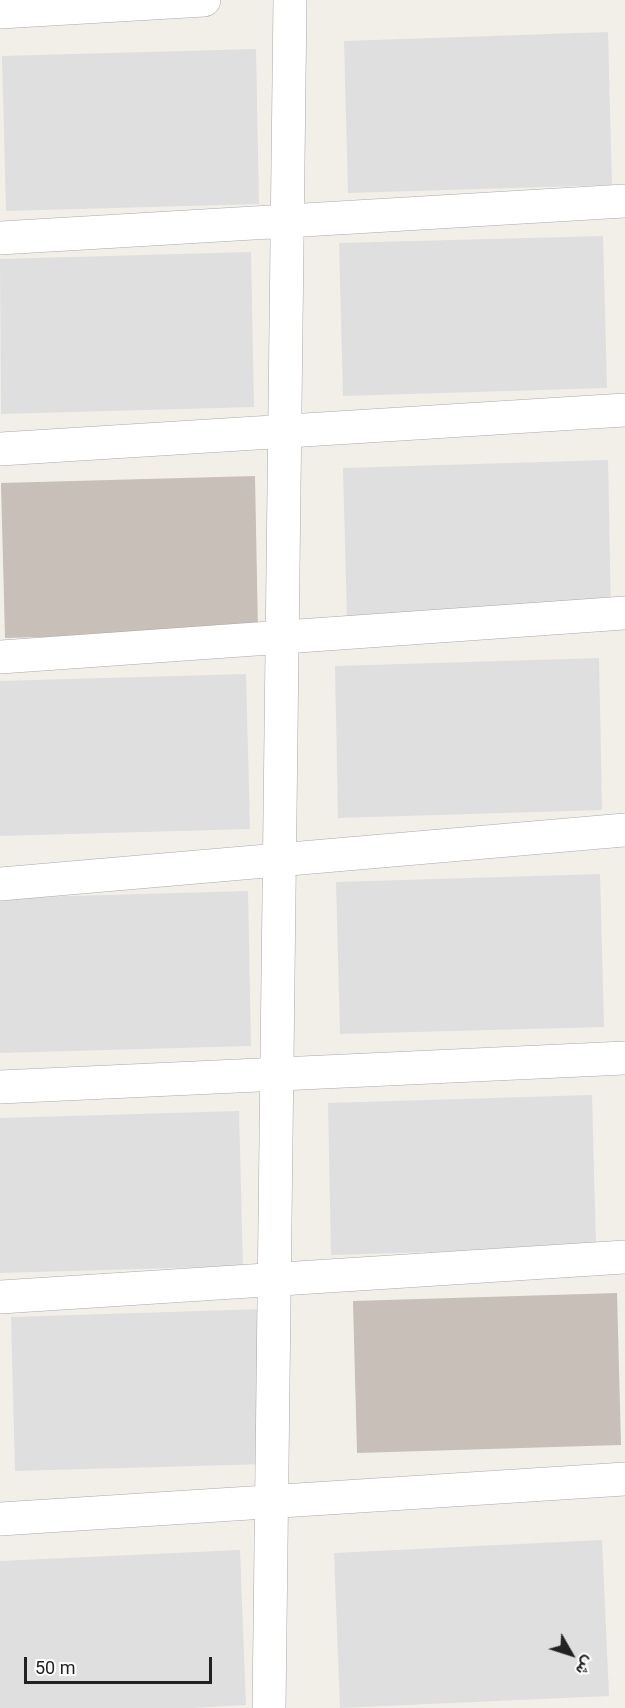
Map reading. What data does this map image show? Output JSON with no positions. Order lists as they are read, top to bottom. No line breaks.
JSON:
{"scale_bar":"50 m","north":"bottom right"}
